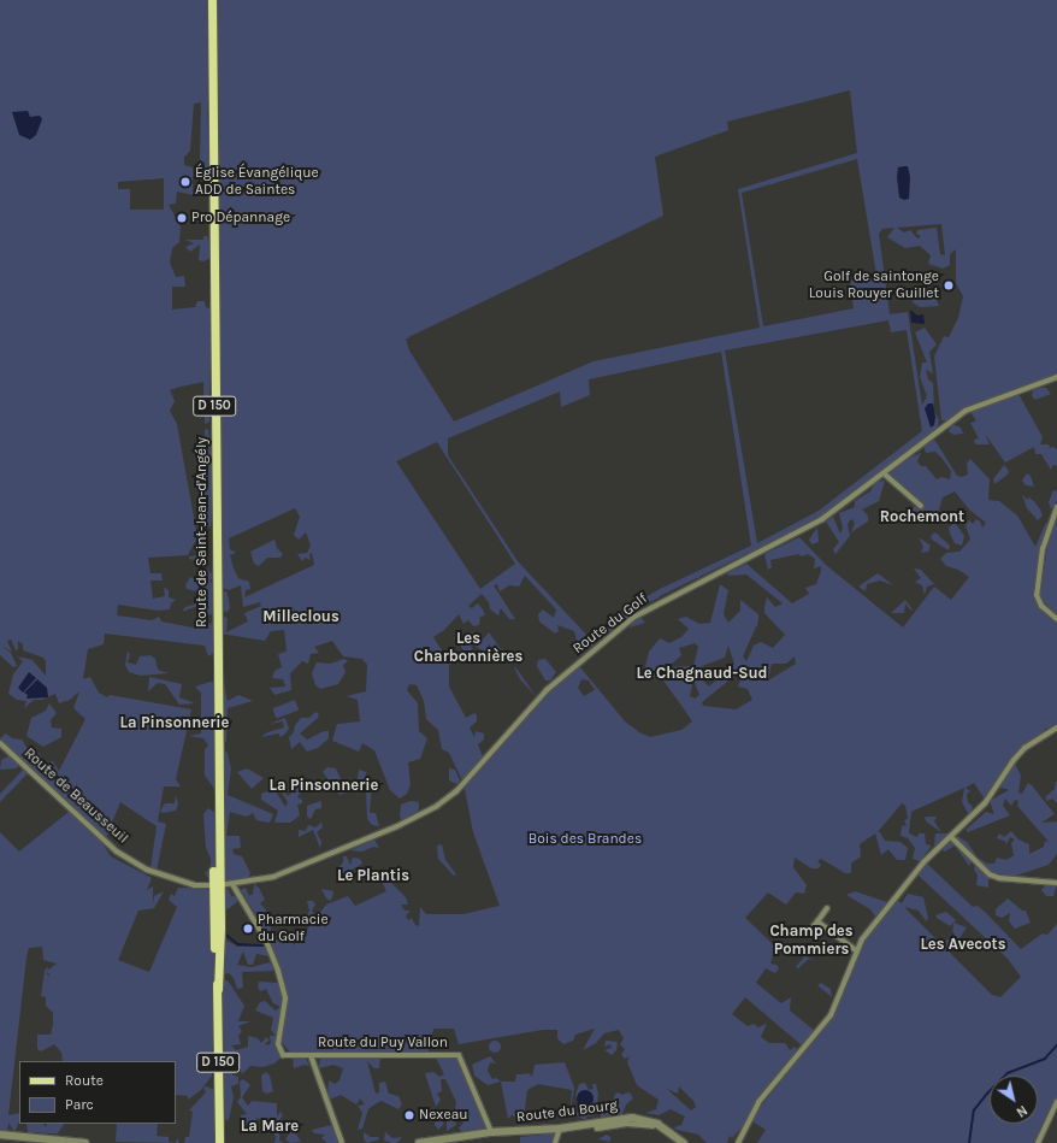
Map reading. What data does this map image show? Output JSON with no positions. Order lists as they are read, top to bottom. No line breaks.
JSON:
{"streets":{"main road":["D 150","Route de Saint-Jean-d'Angély"],"street":["Route du Golf","Route de Beausseuil","Route du Puy Vallon","Route du Bourg"]},"crossings":[["Route de Saint-Jean-d'Angély","Route du Golf"],["Route de Saint-Jean-d'Angély","Route de Beausseuil"],["Route du Golf","Route de Beausseuil"],["Route du Puy Vallon","Route du Bourg"]],"districts":["Rochemont","Milleclous","Les Charbonnières","Le Chagnaud-Sud","La Pinsonnerie","La Pinsonnerie","Le Plantis","Champ des Pommiers","Les Avecots","La Mare"],"parks":["Bois des Brandes"],"places":["Église Évangélique ADD de Saintes","Pro Dépannage","Golf de saintonge Louis Rouyer Guillet","Pharmacie du Golf","Nexeau"],"legend":["Route","Parc"],"north":"bottom right"}
